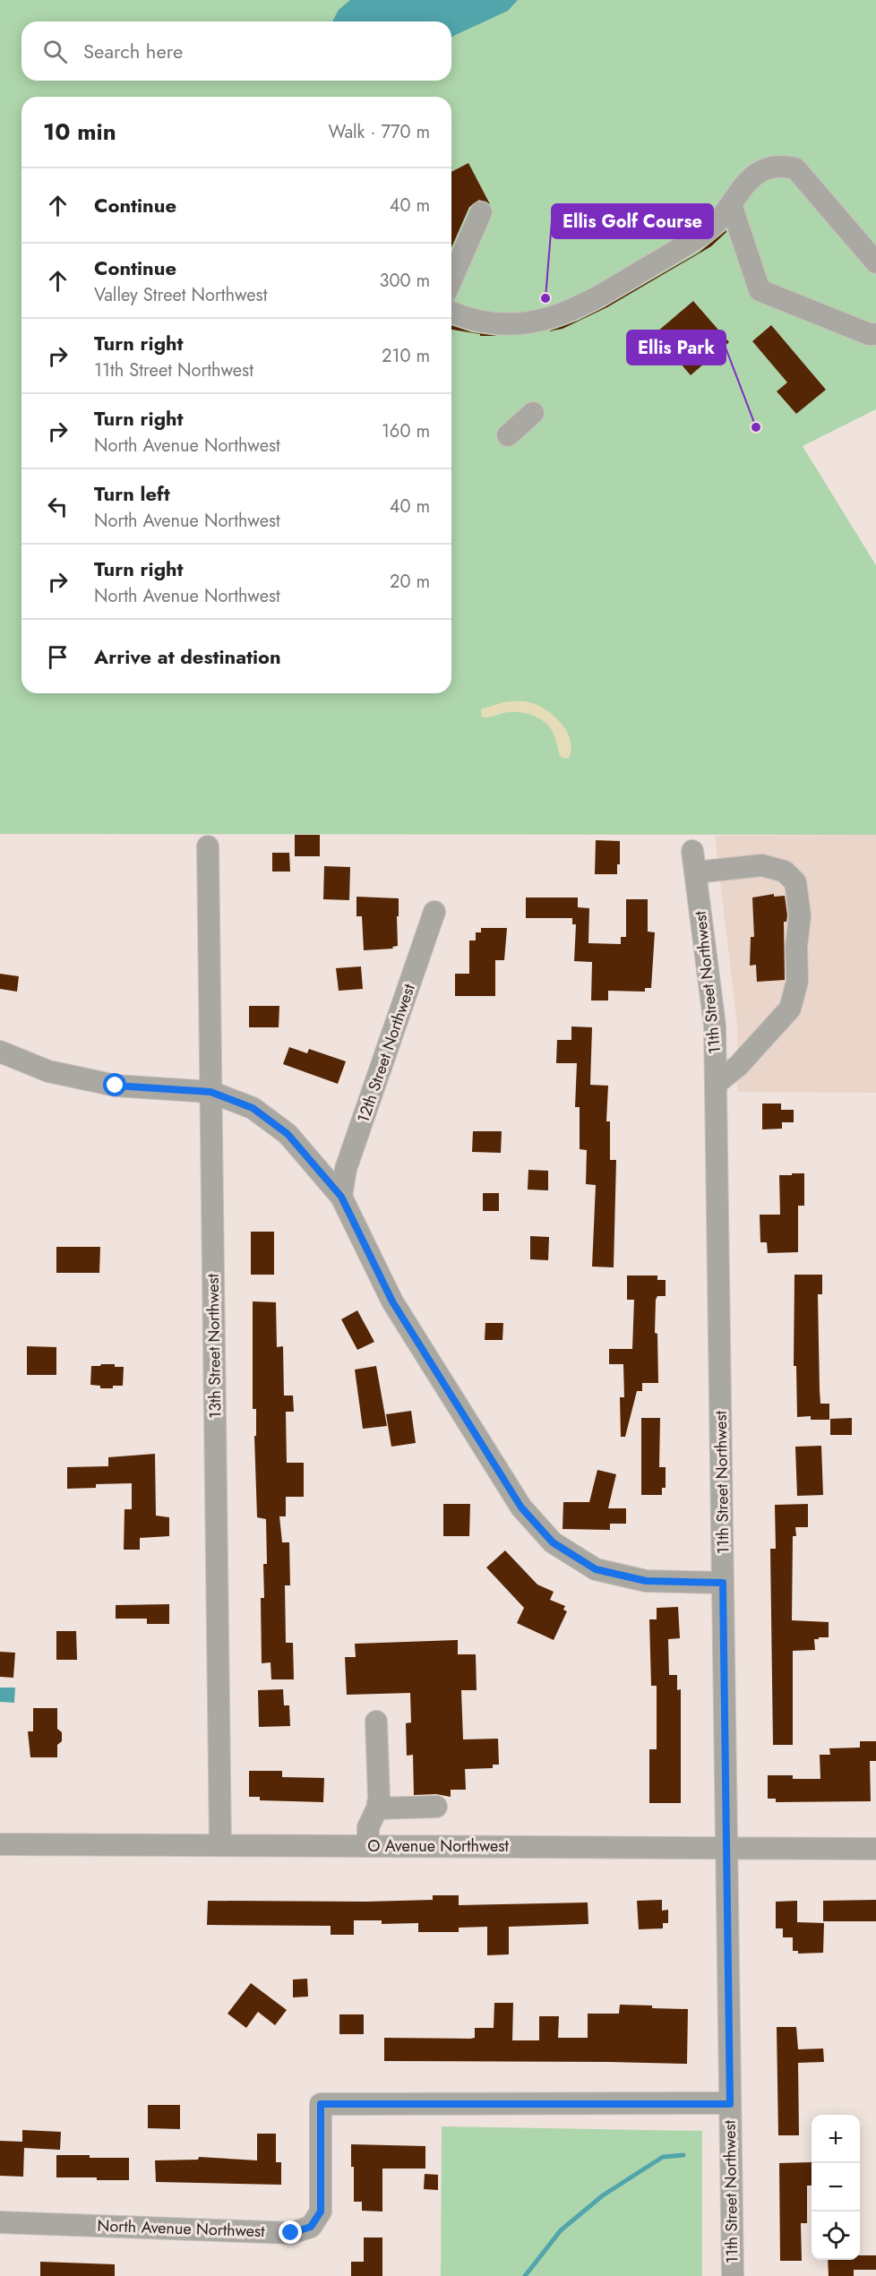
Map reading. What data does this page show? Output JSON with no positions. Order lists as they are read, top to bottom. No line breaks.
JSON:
{"streets":{"street":["11th Street Northwest","12th Street Northwest","13th Street Northwest","O Avenue Northwest","North Avenue Northwest"]},"crossings":[["11th Street Northwest","O Avenue Northwest"],["11th Street Northwest","North Avenue Northwest"],["13th Street Northwest","O Avenue Northwest"]],"places":["Ellis Golf Course","Ellis Park"],"page":{"search":"Search here","heading":["10 min","Walk · 770 m"],"list":[["Continue","40 m"],["Continue","Valley Street Northwest","300 m"],["Turn right","11th Street Northwest","210 m"],["Turn right","North Avenue Northwest","160 m"],["Turn left","North Avenue Northwest","40 m"],["Turn right","North Avenue Northwest","20 m"],"Arrive at destination"],"map_buttons":["+","−"]}}
